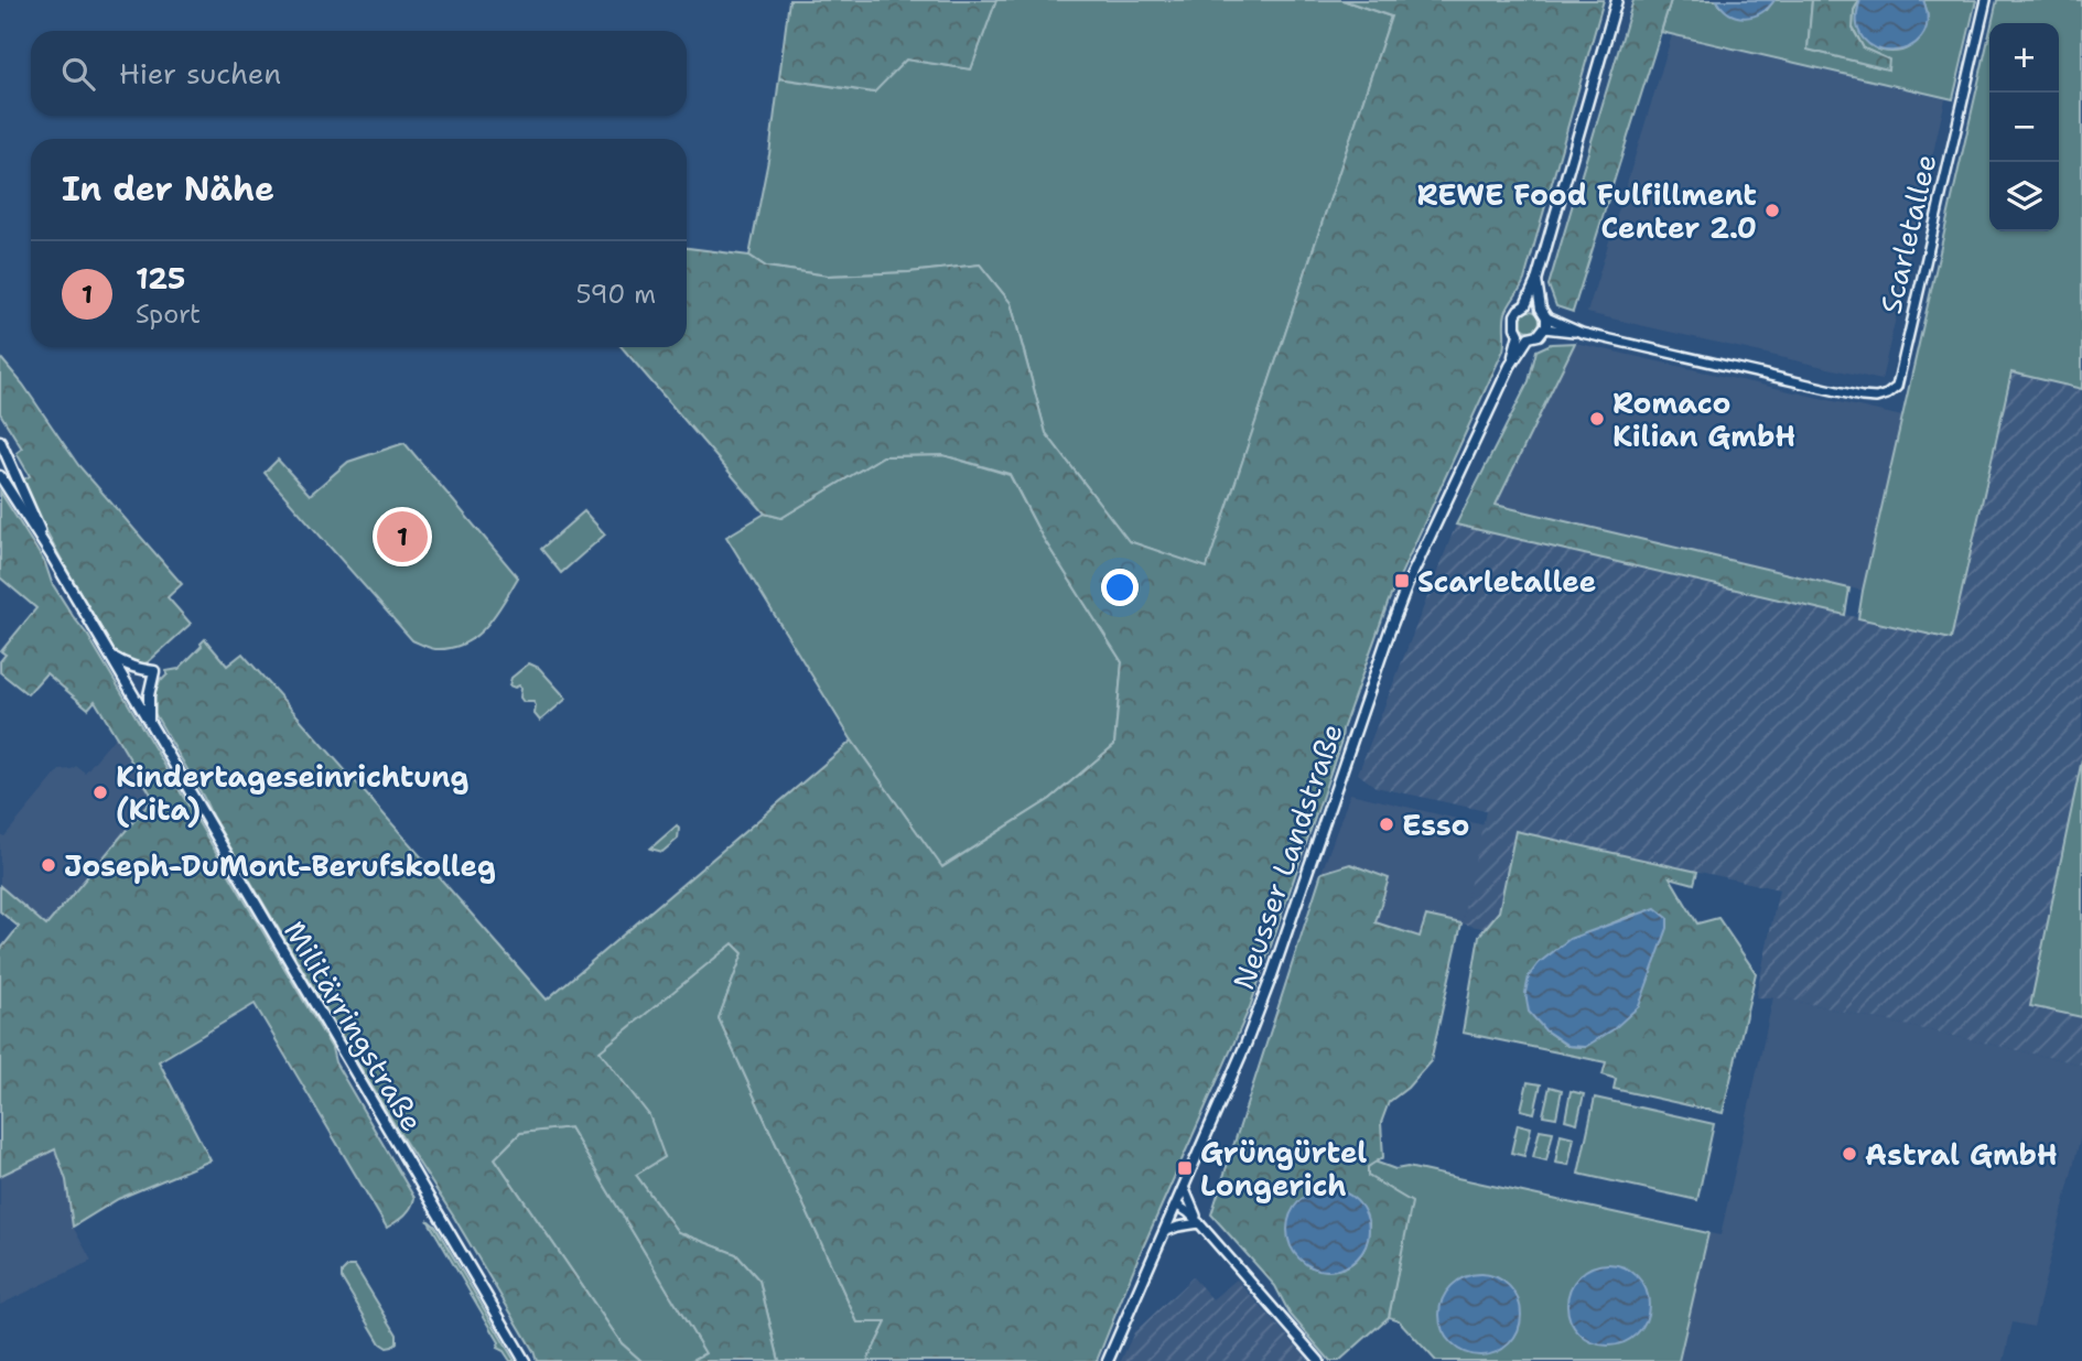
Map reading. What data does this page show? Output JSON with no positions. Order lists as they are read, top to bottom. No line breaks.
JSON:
{"streets":{"main road":["Neusser Landstraße","Militärringstraße"],"street":["Scarletallee"]},"crossings":[["Scarletallee","Neusser Landstraße"]],"places":{"other":["REWE Food Fulfillment Center 2.0","Romaco Kilian GmbH","Kindertageseinrichtung (Kita)","Esso","Joseph-DuMont-Berufskolleg","Astral GmbH"],"transit":["Scarletallee","Grüngürtel Longerich"]},"page":{"map_buttons":["+","−"],"search":"Hier suchen","heading":"In der Nähe","list":[{"mark":"1","name":"125","note":"Sport","value":"590 m"}],"pins":"1"}}
